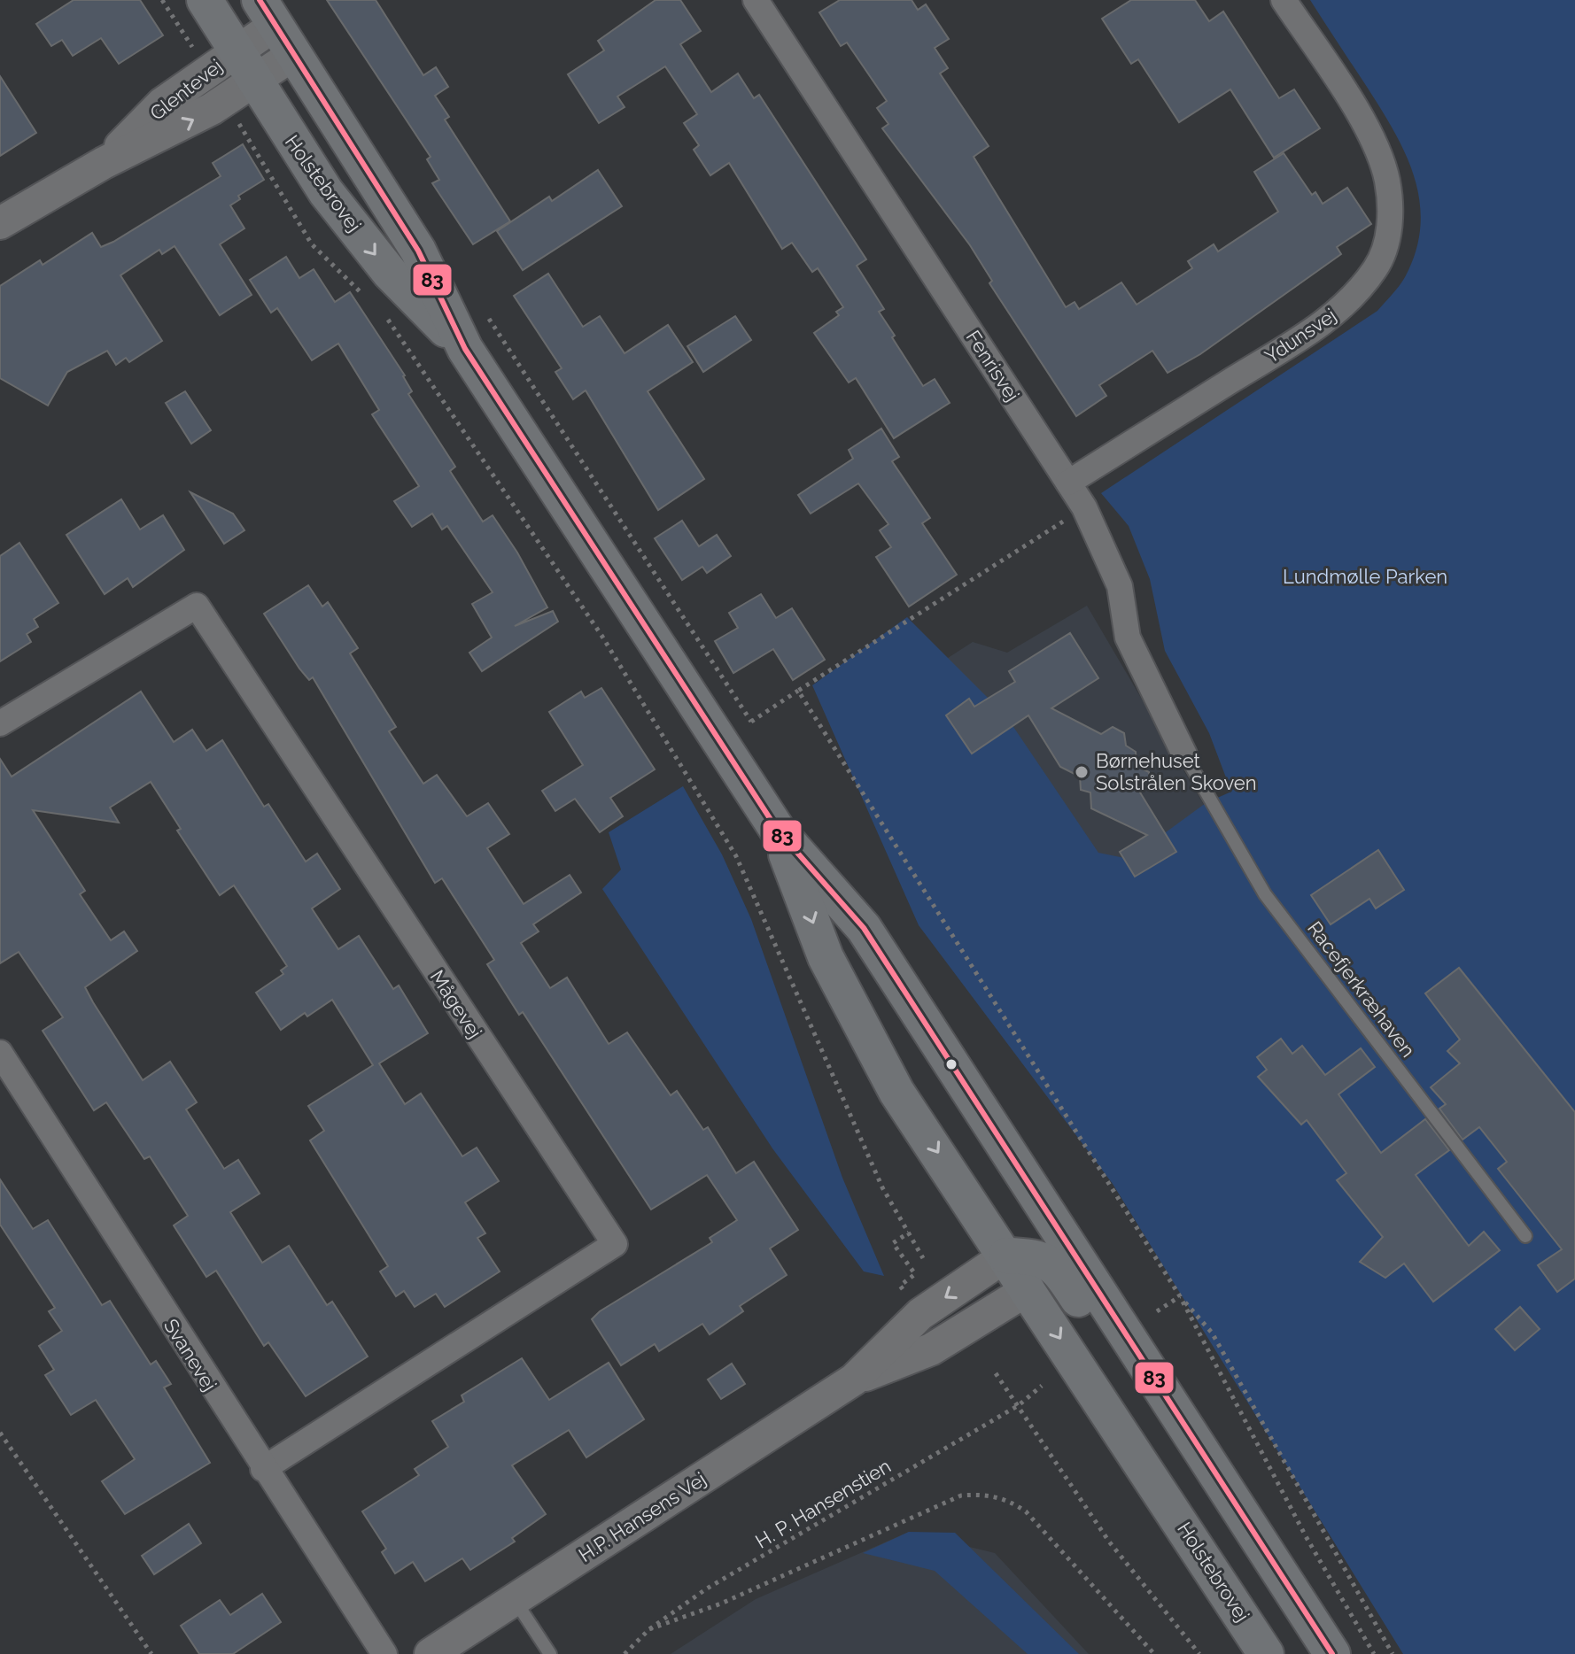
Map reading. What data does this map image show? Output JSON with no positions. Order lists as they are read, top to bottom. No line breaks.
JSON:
{"streets":{"main road":["Holstebrovej"],"street":["Glentevej","Ydunsvej","Fenrisvej","Mågevej","Svanevej","H.P. Hansens Vej"],"lane":["Racefjerkræhaven"],"path":["H. P. Hansenstien"]},"crossings":[["Glentevej","Holstebrovej"],["Holstebrovej","H.P. Hansens Vej"],["Ydunsvej","Fenrisvej"],["Fenrisvej","Racefjerkræhaven"],["Mågevej","Svanevej"]],"parks":["Lundmølle Parken"],"places":["Børnehuset Solstrålen Skoven"],"lines":["transit line 83"]}
